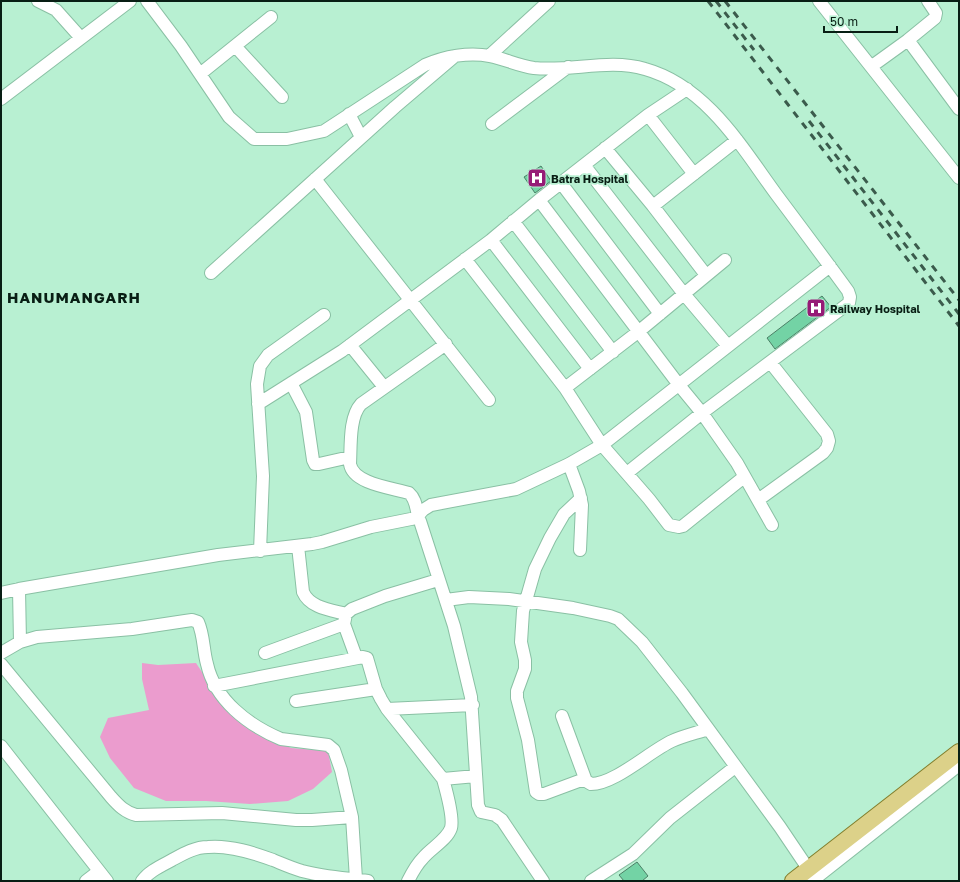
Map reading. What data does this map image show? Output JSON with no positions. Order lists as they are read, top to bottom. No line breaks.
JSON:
{"districts":["HANUMANGARH"],"places":{"hospital":["Batra Hospital","Railway Hospital"]},"scale_bar":"50 m"}
